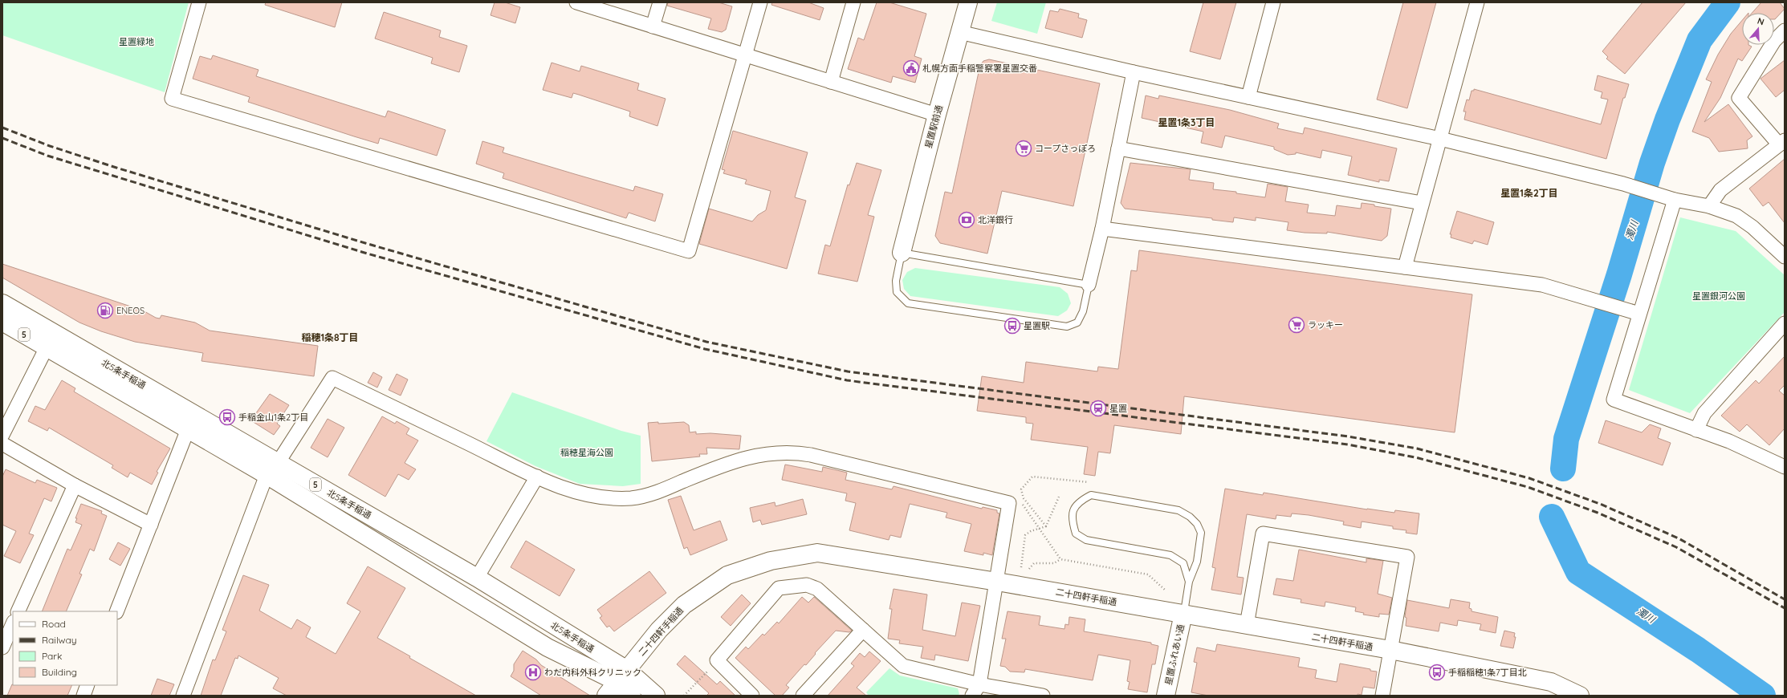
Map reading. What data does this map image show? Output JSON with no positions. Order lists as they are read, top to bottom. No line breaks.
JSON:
{"streets":{"main road":["星置駅前通","5","北5条手稲通","二十四軒手稲通","星置ふれあい通"]},"crossings":[["北5条手稲通","二十四軒手稲通"],["二十四軒手稲通","星置ふれあい通"]],"districts":["星置1条3丁目","星置1条2丁目","稲穂1条8丁目"],"water":["濁川"],"parks":["星置緑地","星置銀河公園","稲穂星海公園"],"places":{"public building":["札幌方面手稲警察署星置交番"],"supermarket":["コープさっぽろ","ラッキー"],"bank":["北洋銀行"],"fuel station":["ENEOS"],"bus stop":["星置駅","手稲金山1条2丁目","手稲稲穂1条7丁目北"],"station":["星置"],"hospital":["わだ内科外科クリニック"]},"legend":["Road","Railway","Park","Building"],"north":"top"}
